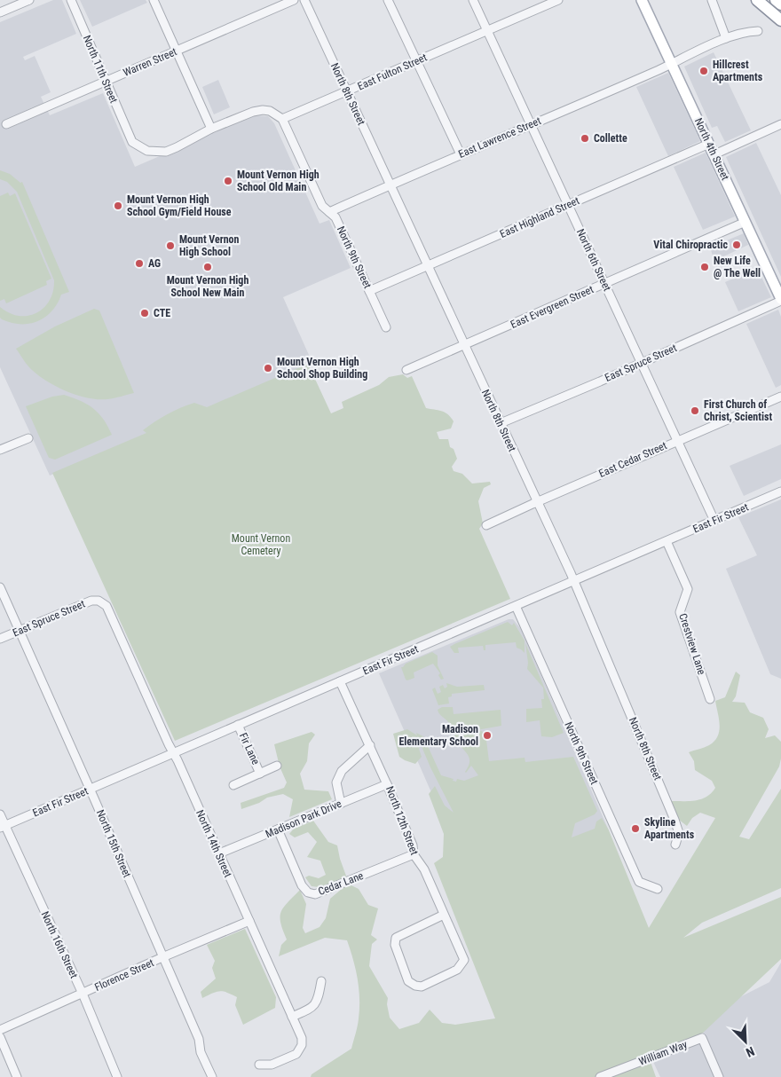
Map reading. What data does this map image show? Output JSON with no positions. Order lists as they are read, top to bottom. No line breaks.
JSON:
{"streets":{"main road":["North 4th Street"],"street":["Warren Street","North 11th Street","East Fulton Street","North 8th Street","East Lawrence Street","East Highland Street","North 9th Street","North 6th Street","East Evergreen Street","East Spruce Street","East Cedar Street","East Fir Street","Crestview Lane","Fir Lane","Madison Park Drive","North 12th Street","North 15th Street","North 14th Street","Cedar Lane","North 16th Street","Florence Street","William Way"]},"crossings":[["Warren Street","North 11th Street"],["East Fulton Street","North 8th Street"],["East Fulton Street","North 9th Street"],["East Fulton Street","North 6th Street"],["North 8th Street","East Lawrence Street"],["North 8th Street","East Highland Street"],["North 8th Street","East Evergreen Street"],["North 8th Street","East Spruce Street"],["North 8th Street","East Cedar Street"],["North 8th Street","East Fir Street"],["East Lawrence Street","North 4th Street"],["East Lawrence Street","North 9th Street"],["East Lawrence Street","North 6th Street"],["North 4th Street","East Highland Street"],["North 4th Street","East Evergreen Street"],["North 4th Street","East Spruce Street"],["East Highland Street","North 9th Street"],["East Highland Street","North 6th Street"],["North 9th Street","East Fir Street"],["North 6th Street","East Evergreen Street"],["North 6th Street","East Spruce Street"],["North 6th Street","East Cedar Street"],["North 6th Street","East Fir Street"],["East Spruce Street","North 15th Street"],["East Spruce Street","North 14th Street"],["East Fir Street","Crestview Lane"],["East Fir Street","Fir Lane"],["East Fir Street","North 12th Street"],["East Fir Street","North 15th Street"],["East Fir Street","North 14th Street"],["East Fir Street","North 16th Street"],["Madison Park Drive","North 12th Street"],["Madison Park Drive","North 14th Street"],["Madison Park Drive","Cedar Lane"],["North 12th Street","Cedar Lane"],["North 15th Street","Florence Street"],["North 14th Street","Florence Street"],["North 16th Street","Florence Street"]],"parks":["Mount Vernon Cemetery"],"places":["Hillcrest Apartments","Collette","Mount Vernon High School Old Main","Mount Vernon High School Gym/Field House","Vital Chiropractic","Mount Vernon High School","AG","Mount Vernon High School New Main","New Life @ The Well","CTE","Mount Vernon High School Shop Building","First Church of Christ, Scientist","Madison Elementary School","Skyline Apartments"],"north":"bottom right"}
